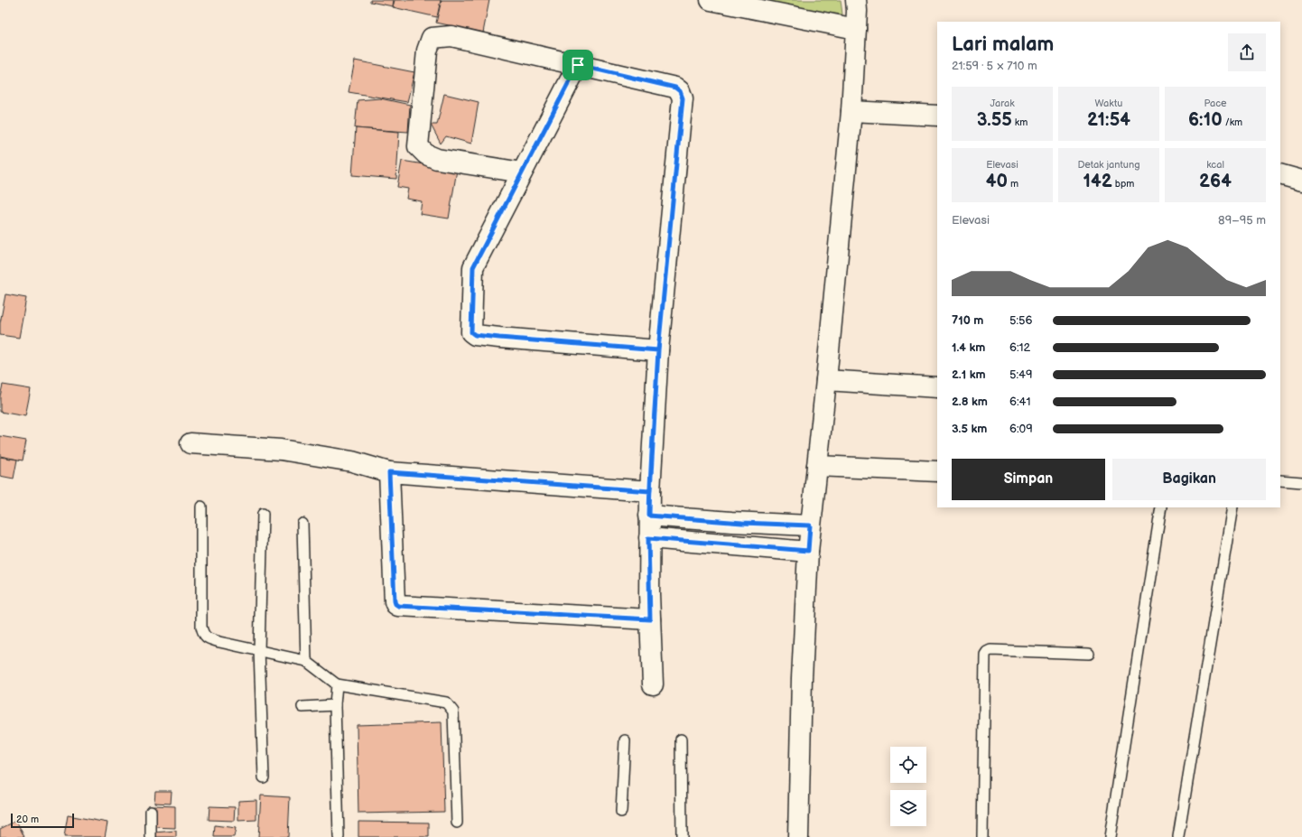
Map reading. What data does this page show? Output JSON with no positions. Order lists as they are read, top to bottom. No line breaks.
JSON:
{"scale_bar":"20 m","page":{"heading":["Lari malam","21:59 · 5 × 710 m"],"stats":[["Jarak","3.55 km"],["Waktu","21:54"],["Pace","6:10 /km"],["Elevasi","40 m"],["Detak jantung","142 bpm"],["kcal","264"]],"chart":["Elevasi","89–95 m"],"list":[{"name":"710 m","note":"5:56"},{"name":"1.4 km","note":"6:12"},{"name":"2.1 km","note":"5:49"},{"name":"2.8 km","note":"6:41"},{"name":"3.5 km","note":"6:09"}],"buttons":["Simpan","Bagikan"],"scale":"20 m"}}
